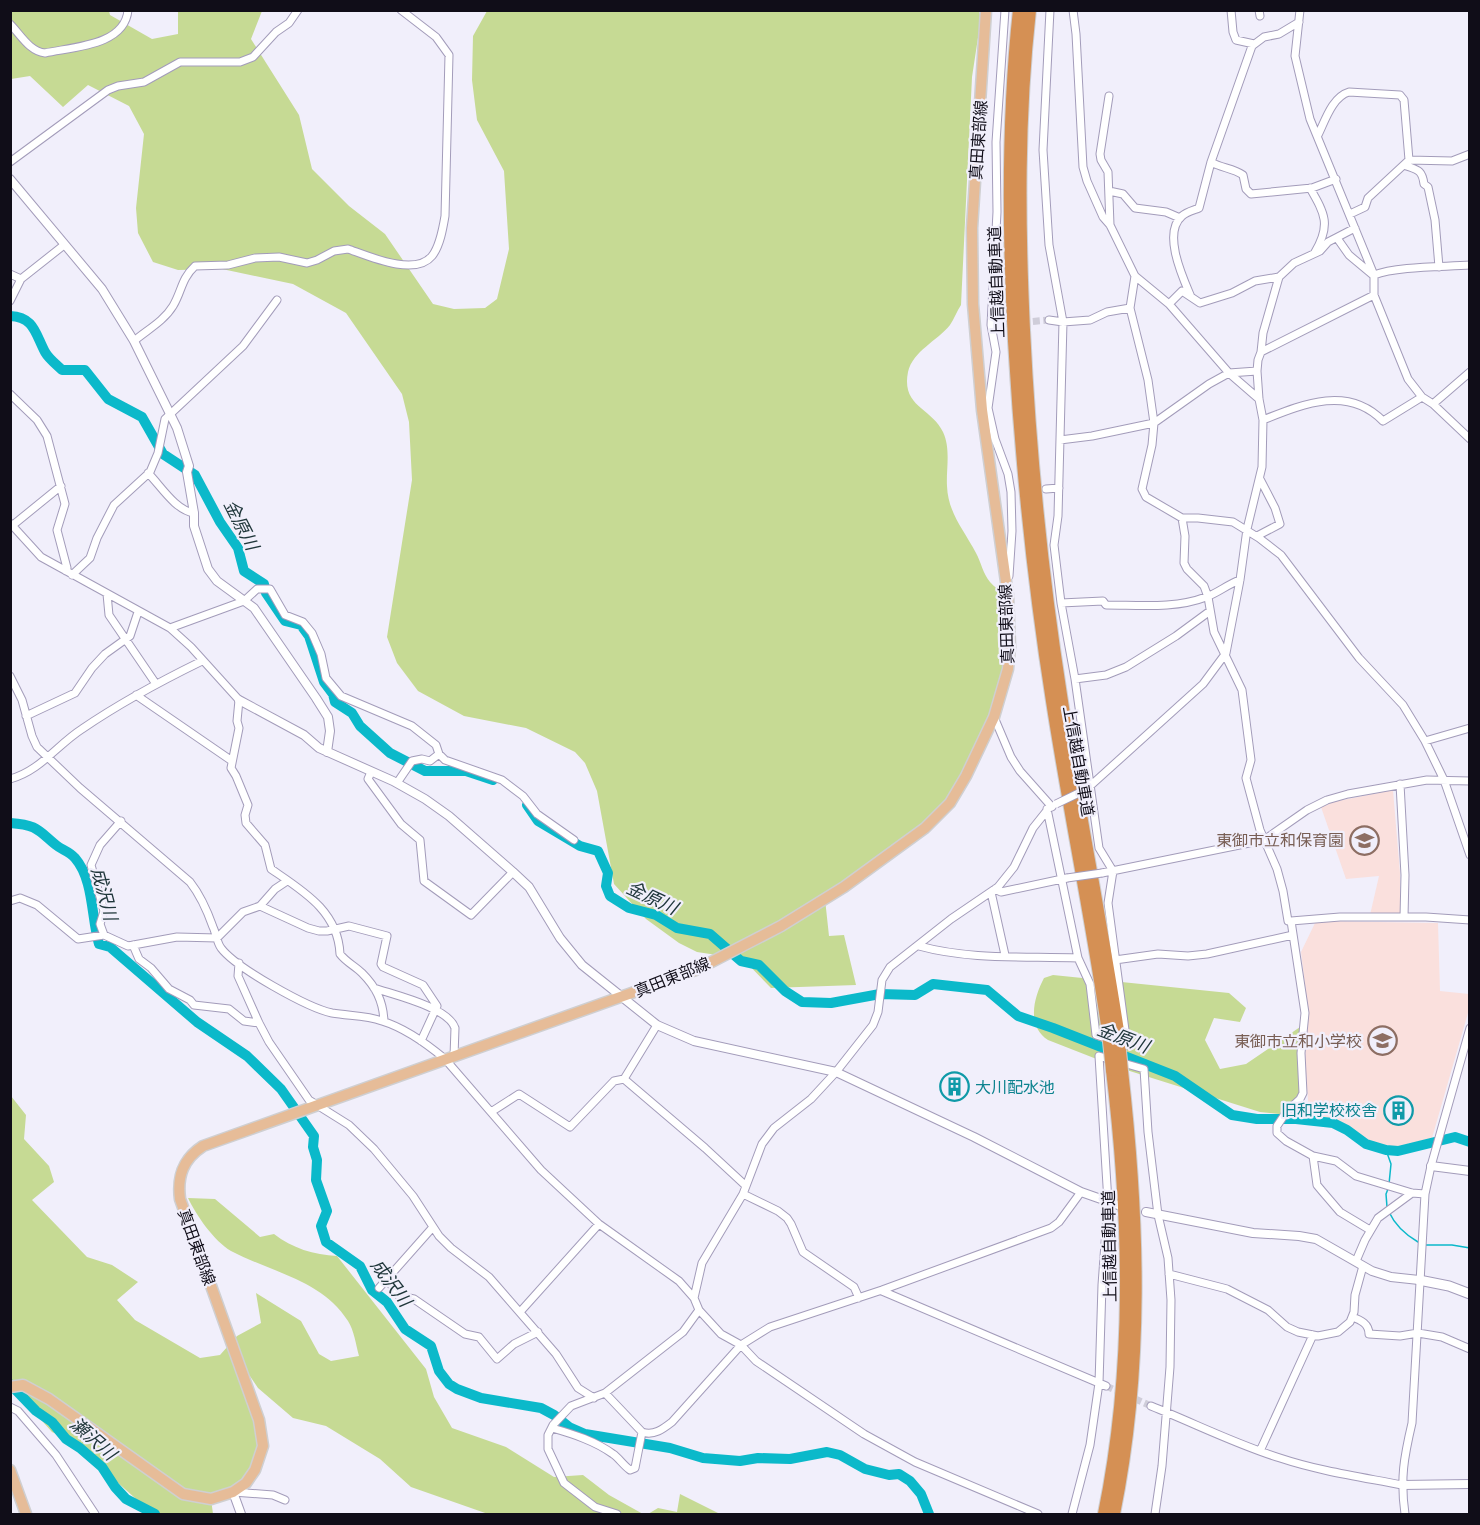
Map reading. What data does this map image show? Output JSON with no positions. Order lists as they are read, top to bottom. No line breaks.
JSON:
{"streets":{"highway":["上信越自動車道"],"main road":["真田東部線"]},"water":["金原川","成沢川","瀬沢川"],"places":{"school or university":["東御市立和保育園","東御市立和小学校"],"building":["大川配水池","旧和学校校舎"]}}
